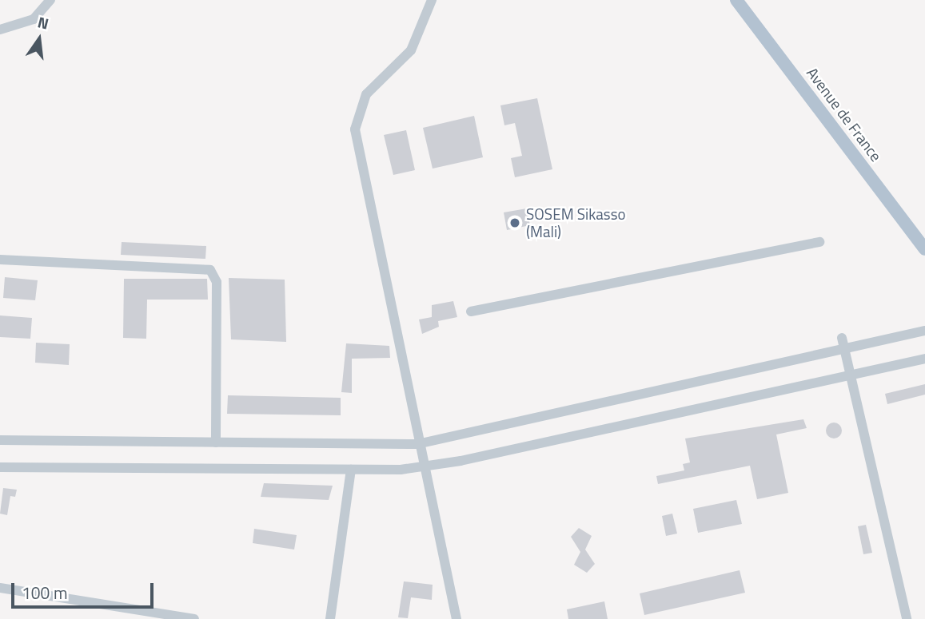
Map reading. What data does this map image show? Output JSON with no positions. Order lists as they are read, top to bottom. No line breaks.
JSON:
{"streets":{"main road":["Avenue de France"]},"places":["SOSEM Sikasso (Mali)"],"scale_bar":"100 m","north":"top"}
